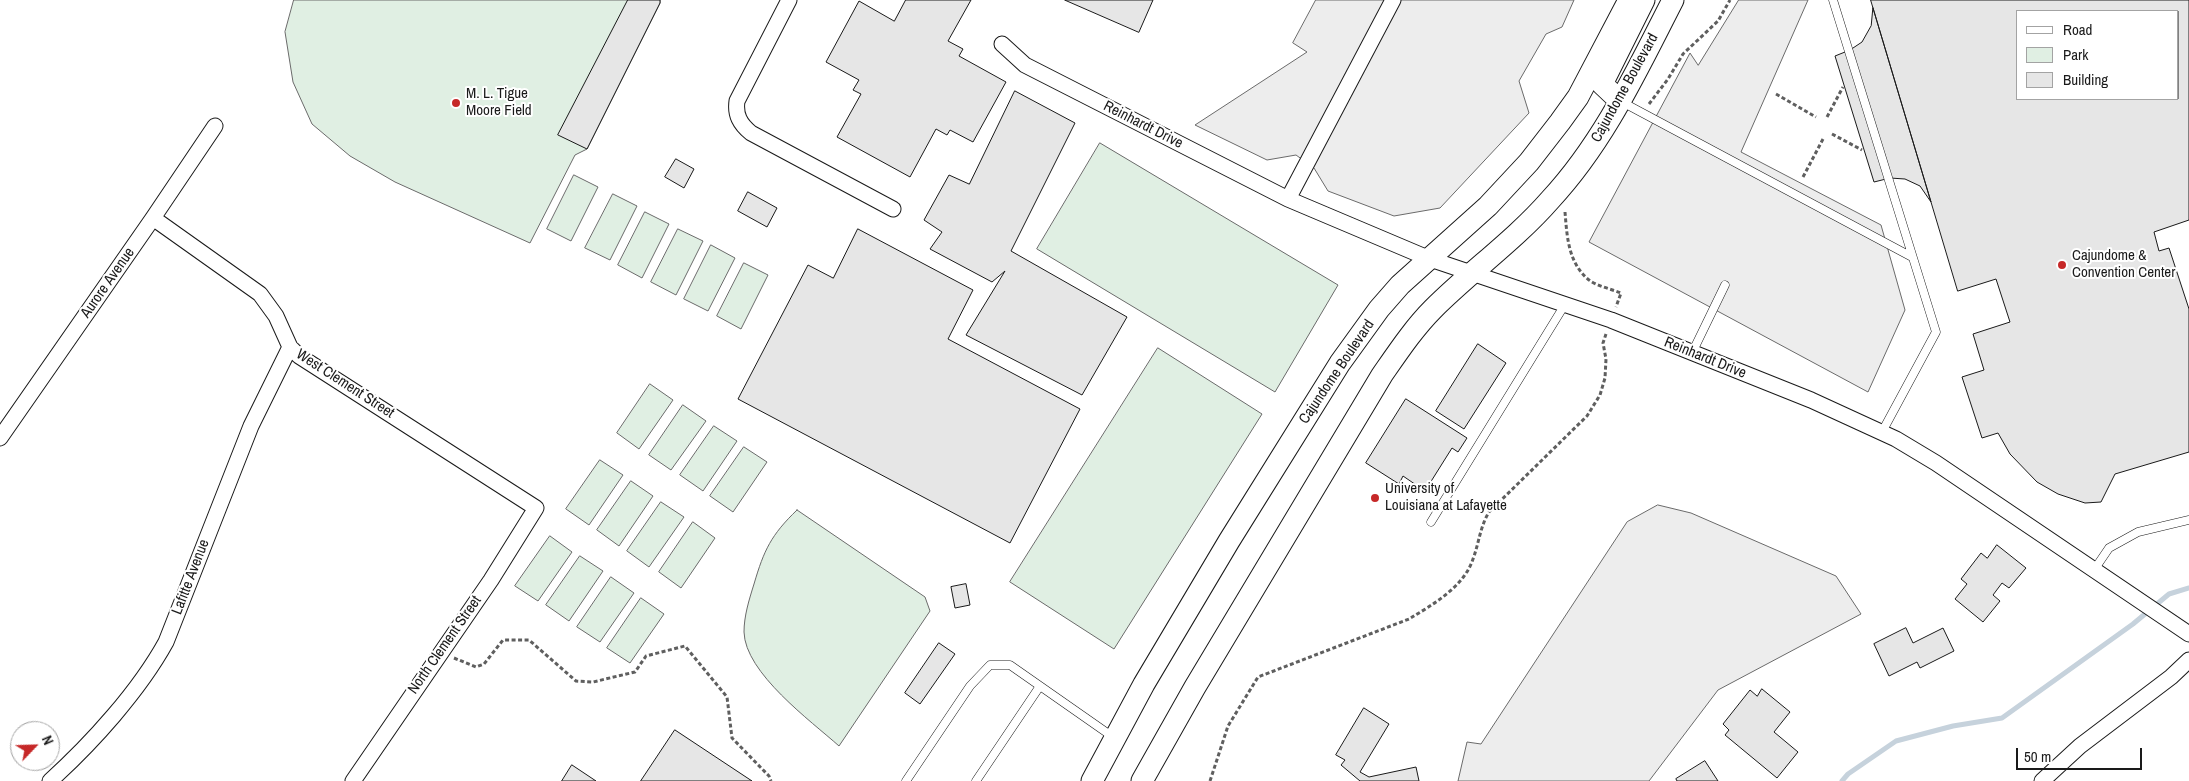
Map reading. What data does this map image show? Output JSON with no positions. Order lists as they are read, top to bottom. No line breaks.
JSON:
{"streets":{"street":["Cajundome Boulevard","Reinhardt Drive","Aurore Avenue","West Clement Street","Lafitte Avenue","North Clement Street"]},"crossings":[["Cajundome Boulevard","Reinhardt Drive"],["Aurore Avenue","West Clement Street"],["West Clement Street","Lafitte Avenue"],["West Clement Street","North Clement Street"]],"places":["M. L. Tigue Moore Field","Cajundome & Convention Center","University of Louisiana at Lafayette"],"legend":["Road","Park","Building"],"scale_bar":"50 m","north":"top right"}
